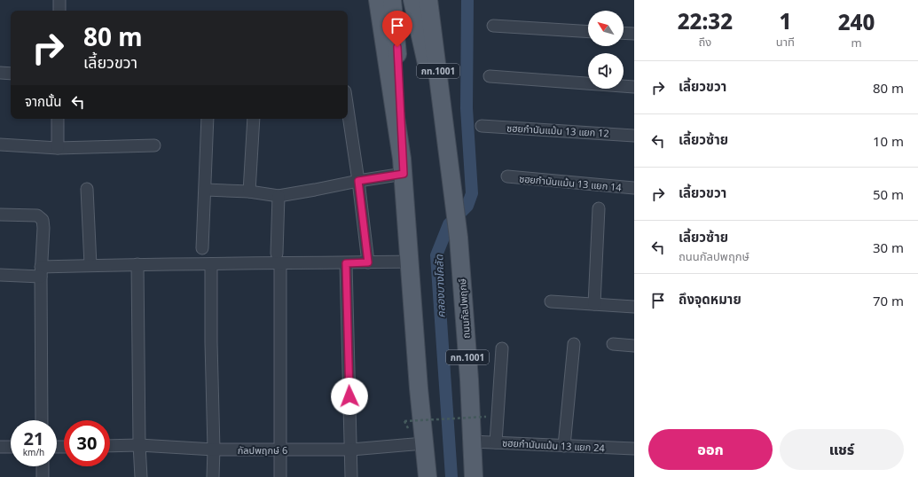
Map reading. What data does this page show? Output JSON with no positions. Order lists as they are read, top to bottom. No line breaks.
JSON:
{"streets":{"main road":["กท.1001","ถนนกัลปพฤกษ์"],"street":["ซฮยกำนันแม้น 13 แยก 12","ซฮยกำนันแม้น 13 แยก 14","ซฮยกำนันแม้น 13 แยก 24","กัลปพฤกษ์ 6"]},"crossings":[["ถนนกัลปพฤกษ์","ซฮยกำนันแม้น 13 แยก 24"]],"water":["คลองบางโคลัด"],"north":"top left","page":{"eta":["22:32","ถึง","1","นาที","240","m"],"turn":["80 m","เลี้ยวขวา"],"list":[{"name":"เลี้ยวขวา","value":"80 m"},{"name":"เลี้ยวซ้าย","value":"10 m"},{"name":"เลี้ยวขวา","value":"50 m"},{"name":"เลี้ยวซ้าย","note":"ถนนกัลปพฤกษ์","value":"30 m"},{"name":"ถึงจุดหมาย","value":"70 m"}],"then":"จากนั้น","speed":"21 km/h","limit":"30","buttons":["ออก","แชร์"]}}
